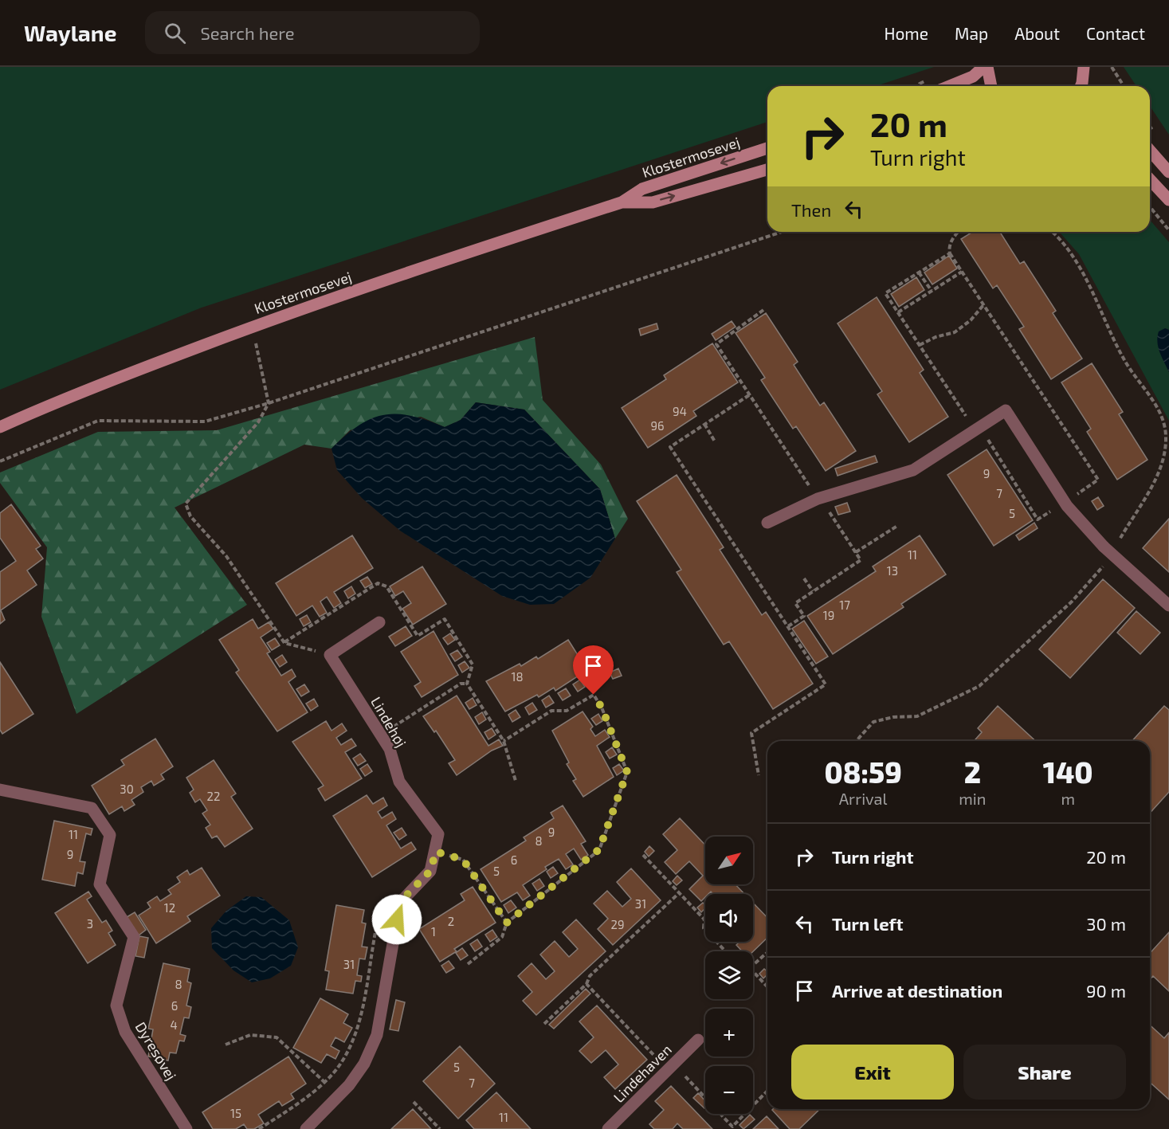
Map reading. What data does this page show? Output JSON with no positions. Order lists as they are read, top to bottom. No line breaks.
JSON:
{"streets":{"main road":["Klostermosevej"],"street":["Lindehøj","Dyresøvej","Lindehaven"]},"house_numbers":["94","96","9","7","5","11","13","17","19","18","30","22","9","11","8","9","6","5","31","12","2","3","29","1","31","8","6","4","5","7","15","11"],"north":"top right","page":{"header":"Waylane","search":"Search here","nav":["Home","Map","About","Contact"],"turn":["20 m","Turn right"],"then":"Then","eta":["08:59","Arrival","2","min","140","m"],"list":[{"name":"Turn right","value":"20 m"},{"name":"Turn left","value":"30 m"},{"name":"Arrive at destination","value":"90 m"}],"map_buttons":["+","−"],"buttons":["Exit","Share"]}}
